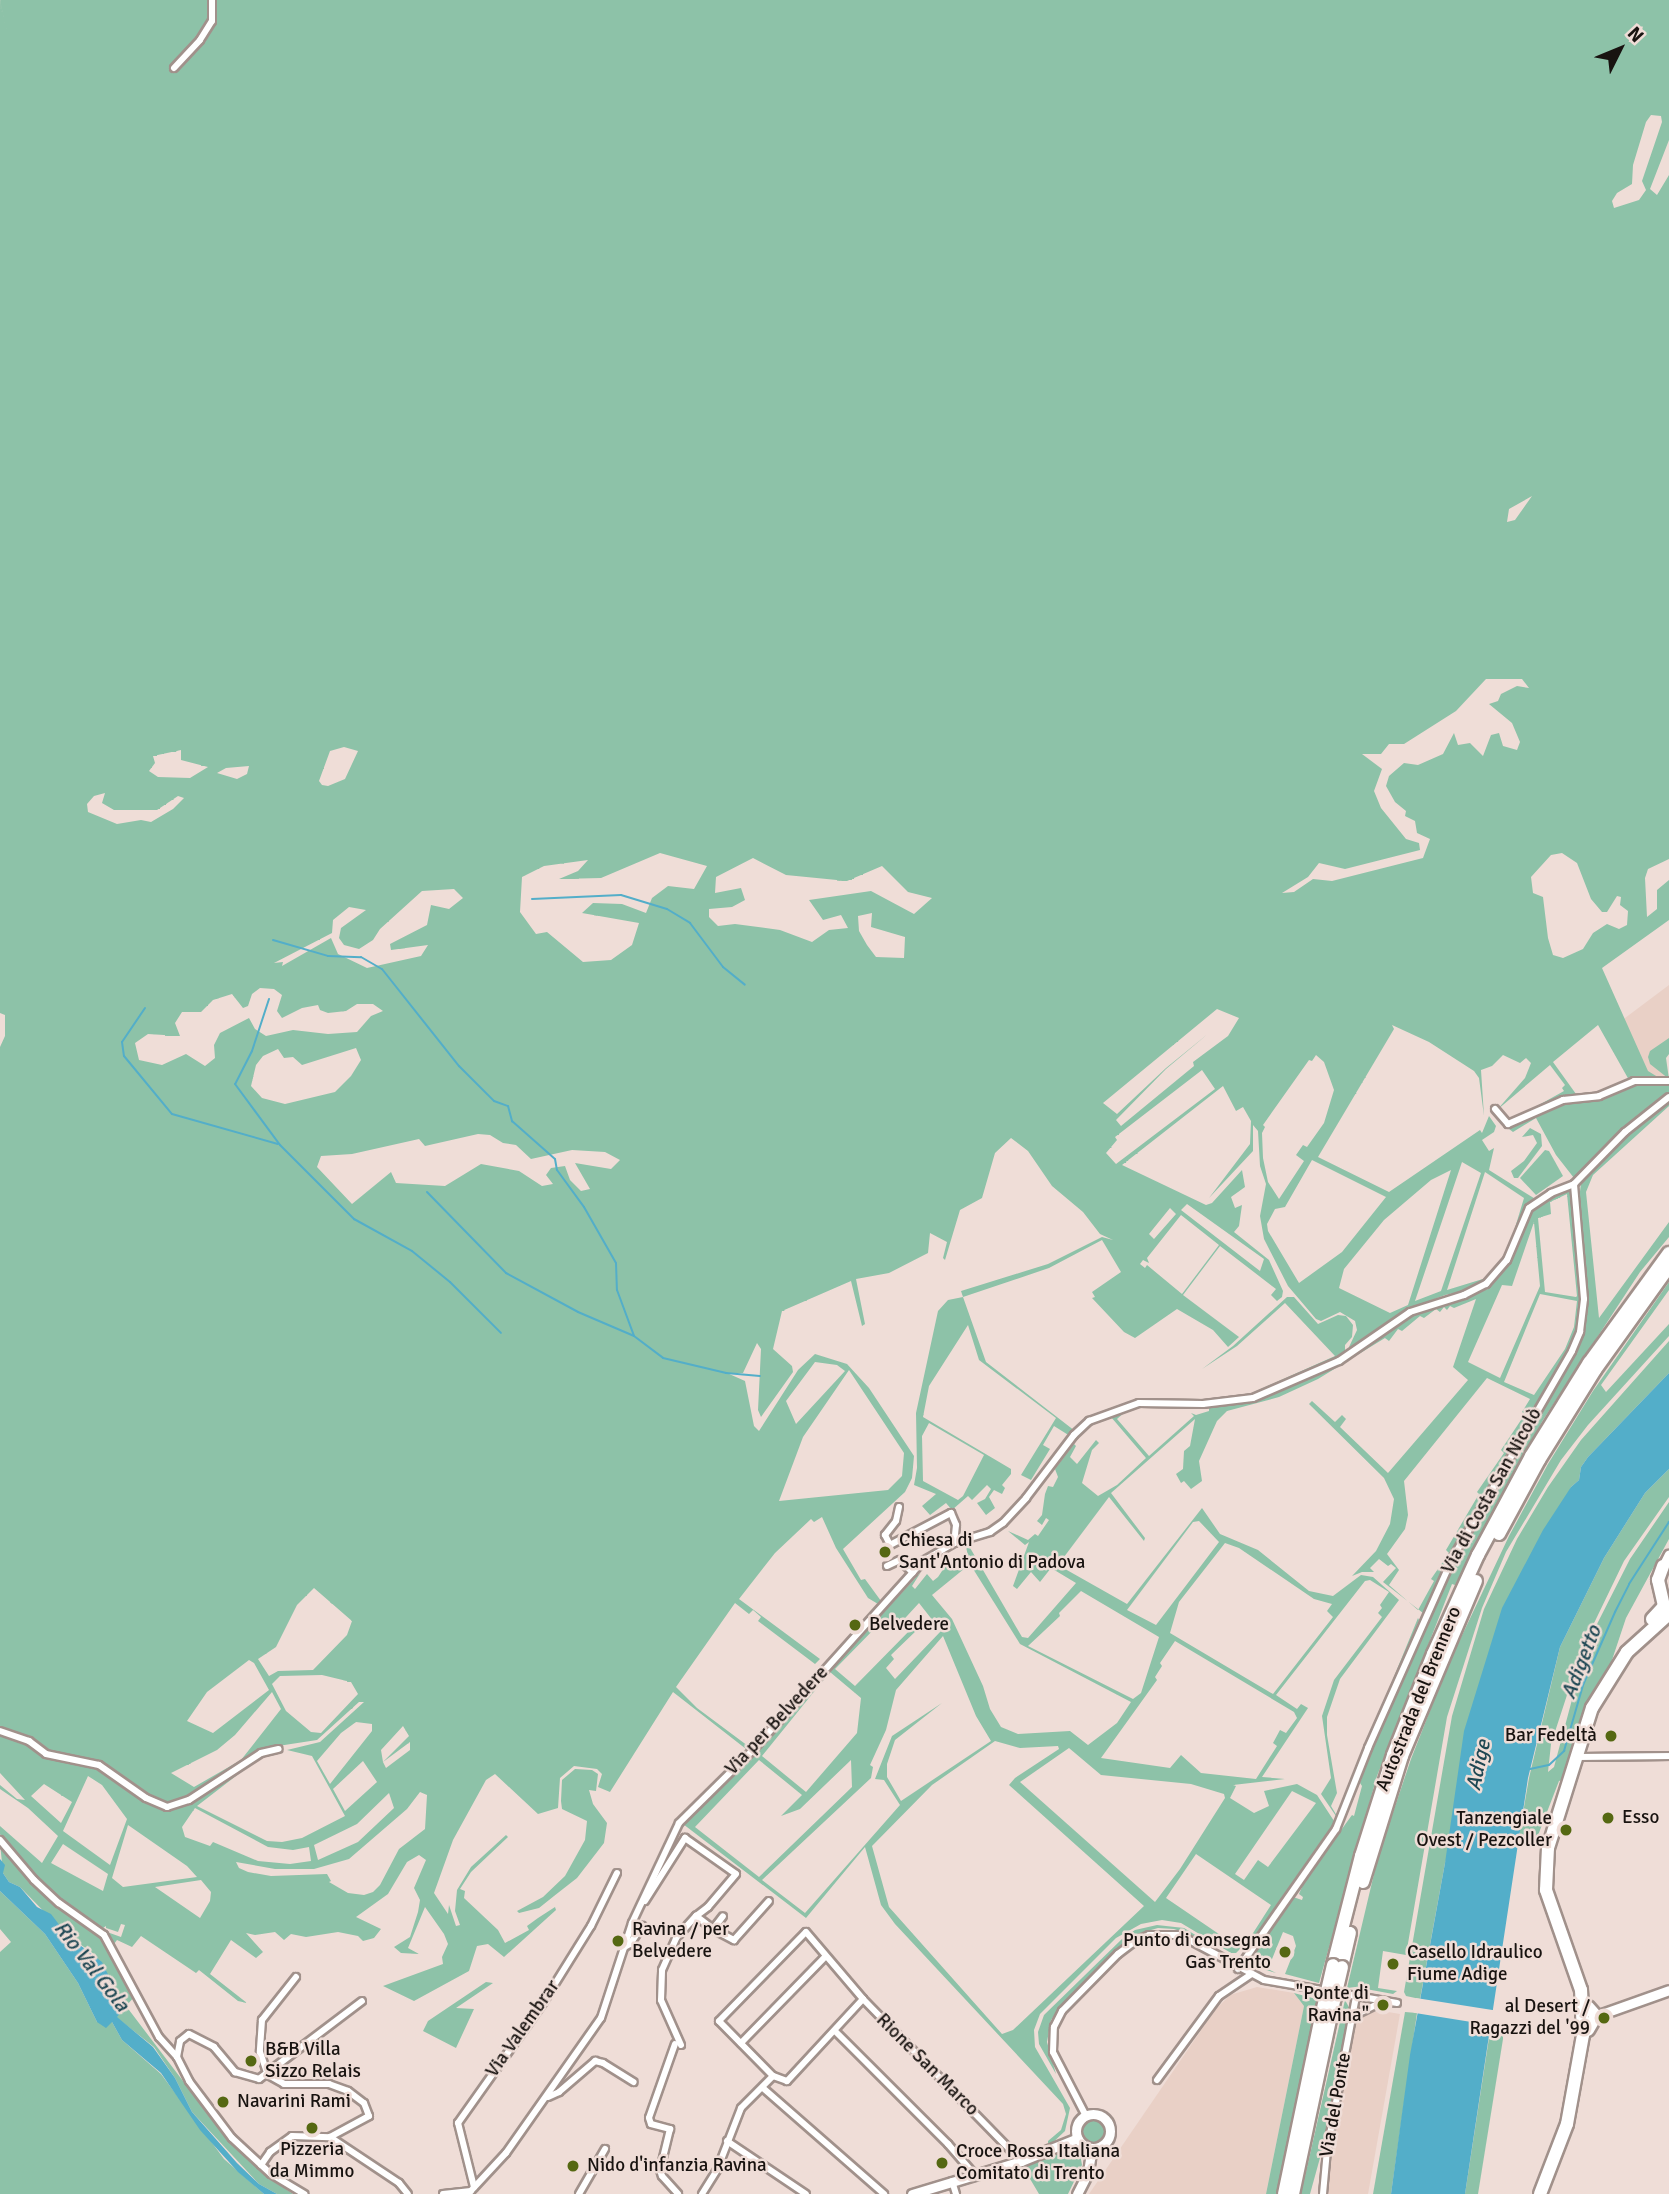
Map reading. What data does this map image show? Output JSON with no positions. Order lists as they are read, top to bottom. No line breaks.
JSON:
{"streets":{"highway":["Autostrada del Brennero"],"street":["Via di Costa San Nicolò","Via per Belvedere","Via Valembrar","Rione San Marco","Via del Ponte"]},"crossings":[["Via di Costa San Nicolò","Via per Belvedere"],["Via per Belvedere","Via Valembrar"]],"water":["Adigetto","Adige","Rio Val Gola"],"places":["Chiesa di Sant'Antonio di Padova","Belvedere","Bar Fedeltà","Esso","Tanzengiale Ovest / Pezcoller","Ravina / per Belvedere","Punto di consegna Gas Trento","Casello Idraulico Fiume Adige","\"Ponte di Ravina\"","al Desert / Ragazzi del '99","B&B Villa Sizzo Relais","Navarini Rami","Pizzeria da Mimmo","Croce Rossa Italiana Comitato di Trento","Nido d'infanzia Ravina"],"north":"top right"}
